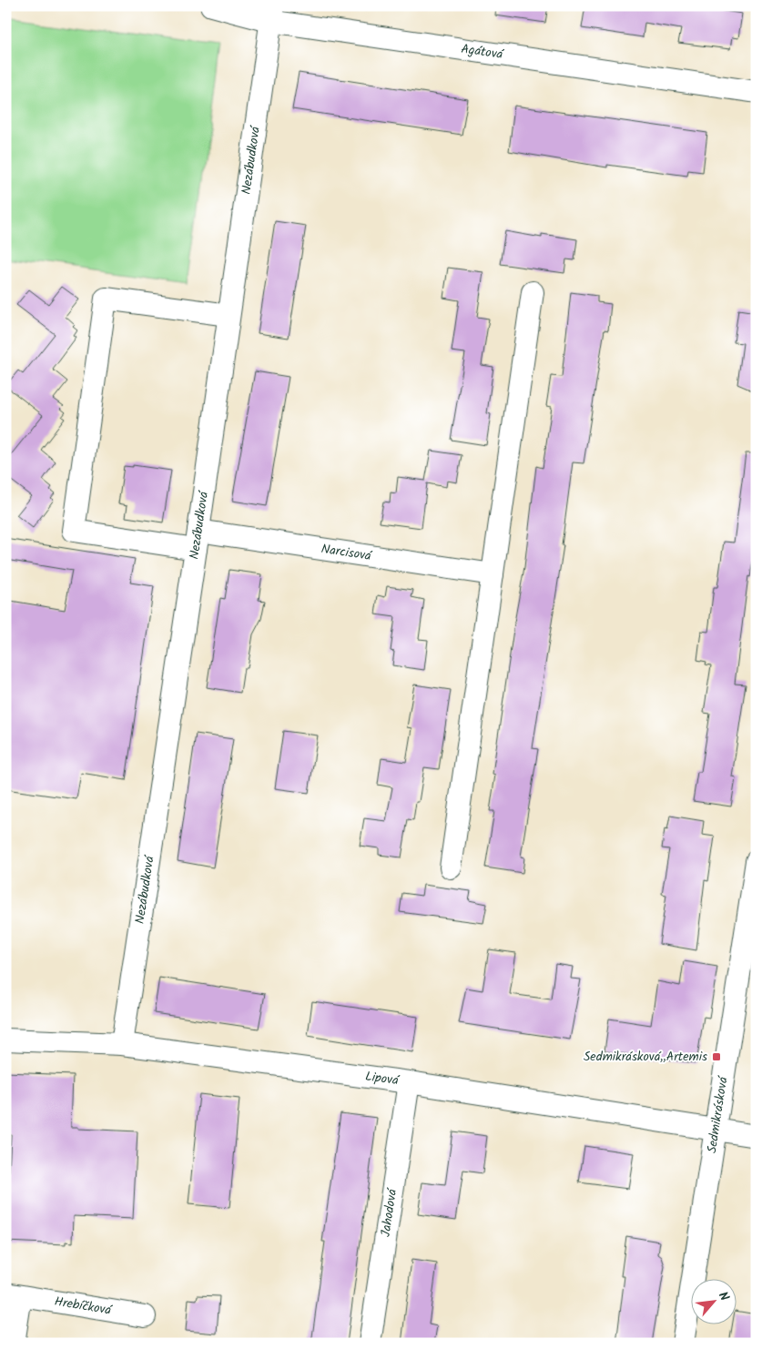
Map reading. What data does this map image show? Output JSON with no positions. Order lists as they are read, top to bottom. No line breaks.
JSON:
{"streets":{"street":["Agátová","Nezábudková","Narcisová","Lipová","Sedmikrásková","Jahodová","Hrebíčková"]},"crossings":[["Agátová","Nezábudková"],["Nezábudková","Narcisová"],["Nezábudková","Lipová"],["Lipová","Sedmikrásková"],["Lipová","Jahodová"]],"places":{"transit":["Sedmikrásková,,Artemis"]},"north":"top right"}
